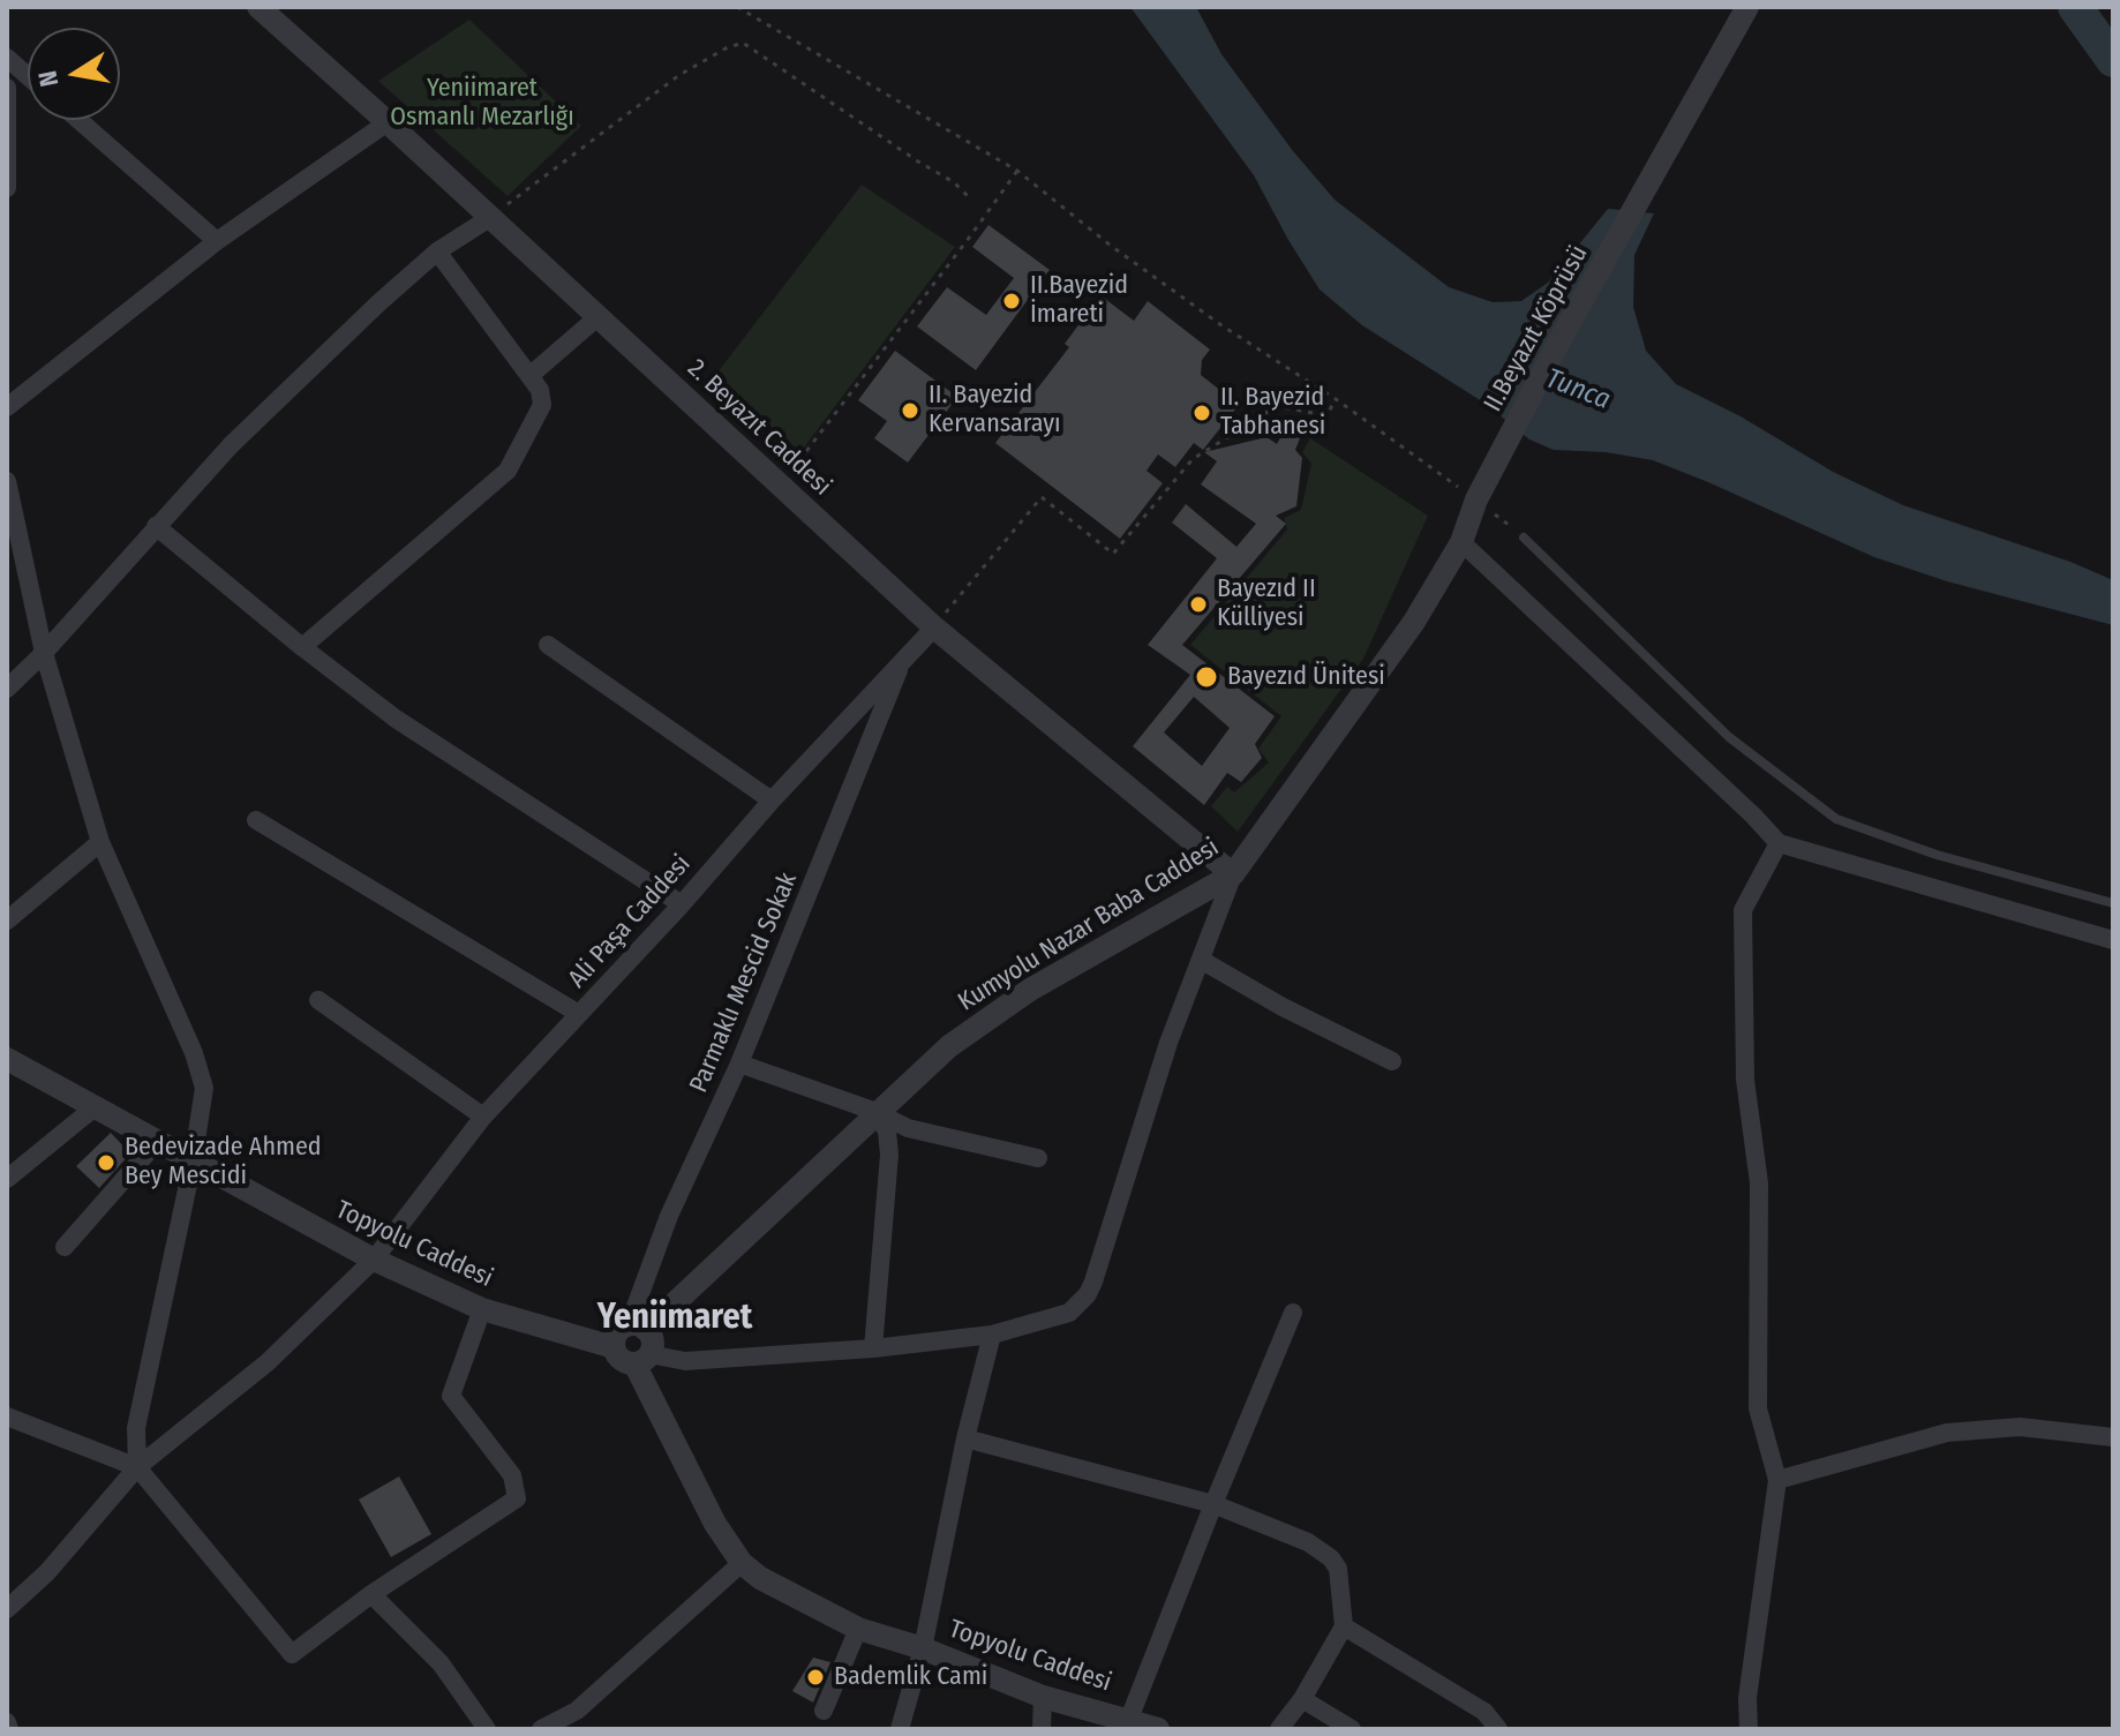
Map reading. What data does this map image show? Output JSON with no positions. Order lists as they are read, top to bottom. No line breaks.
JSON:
{"streets":{"street":["II.Beyazıt Köprüsü","2. Beyazıt Caddesi","Ali Paşa Caddesi","Kumyolu Nazar Baba Caddesi","Parmaklı Mescid Sokak","Topyolu Caddesi"]},"crossings":[["II.Beyazıt Köprüsü","Kumyolu Nazar Baba Caddesi"],["2. Beyazıt Caddesi","Ali Paşa Caddesi"],["2. Beyazıt Caddesi","Kumyolu Nazar Baba Caddesi"],["Ali Paşa Caddesi","Parmaklı Mescid Sokak"],["Ali Paşa Caddesi","Topyolu Caddesi"],["Kumyolu Nazar Baba Caddesi","Parmaklı Mescid Sokak"],["Kumyolu Nazar Baba Caddesi","Topyolu Caddesi"],["Parmaklı Mescid Sokak","Topyolu Caddesi"]],"districts":["Yeniimaret"],"water":["Tunca"],"parks":["Yeniimaret Osmanlı Mezarlığı"],"places":["II.Bayezid İmareti","II. Bayezid Kervansarayı","II. Bayezid Tabhanesi","Bayezıd II Külliyesi","Bayezıd Ünitesi","Bedevizade Ahmed Bey Mescidi","Bademlik Cami"],"north":"left"}
